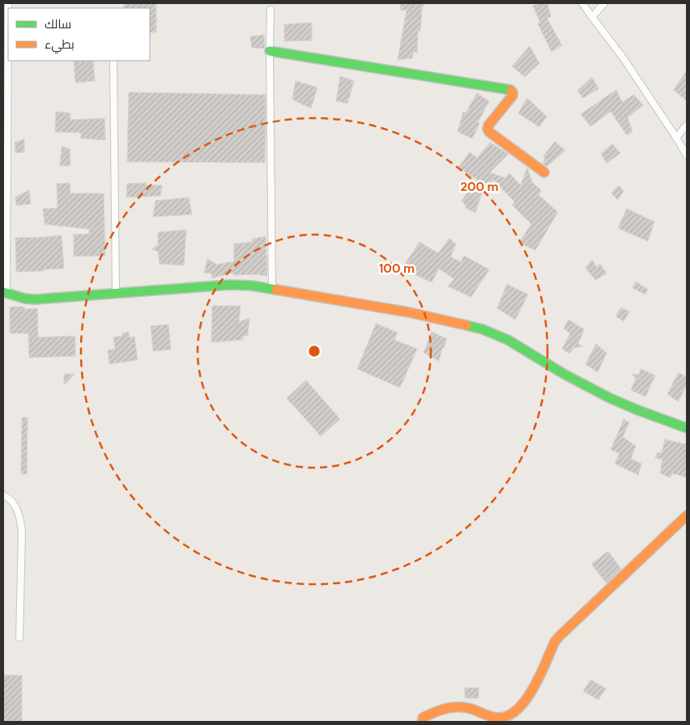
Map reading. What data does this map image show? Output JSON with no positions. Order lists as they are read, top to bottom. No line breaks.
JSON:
{"legend":["سالك","بطيء"],"rings":["200 m","100 m"]}
